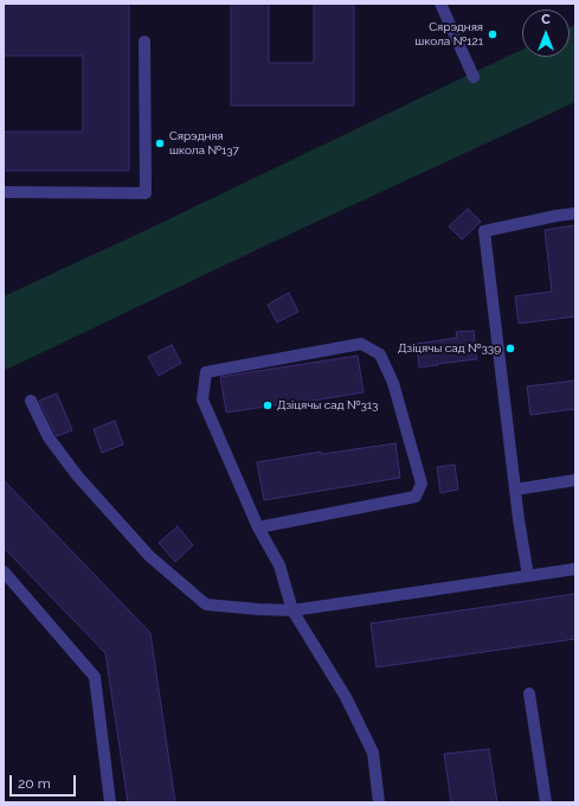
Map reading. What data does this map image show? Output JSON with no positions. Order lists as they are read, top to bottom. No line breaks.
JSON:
{"places":["Сярэдняя школа №121","Сярэдняя школа №137","Дзіцячы сад №339","Дзіцячы сад №313"],"scale_bar":"20 m","north":"top"}
